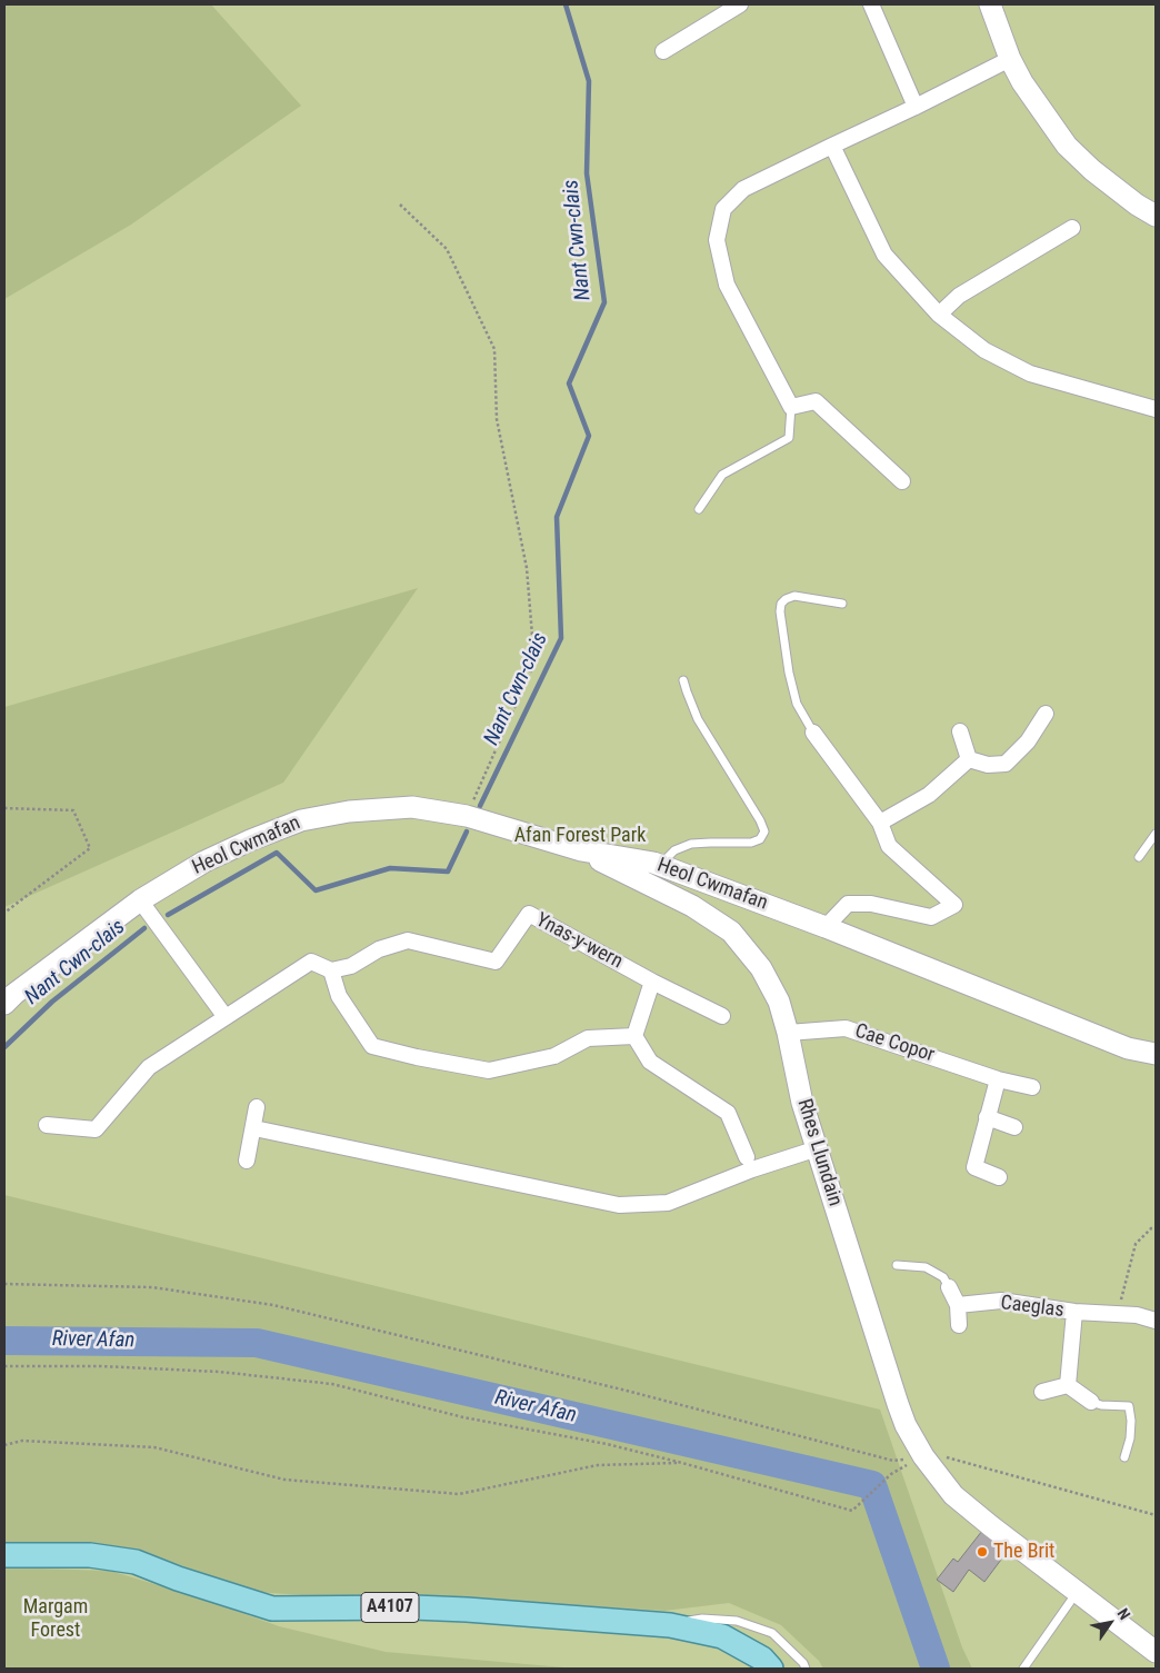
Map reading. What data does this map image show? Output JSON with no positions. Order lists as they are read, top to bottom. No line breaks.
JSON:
{"streets":{"main road":["A4107"],"street":["Heol Cwmafan","Ynas-y-wern","Cae Copor","Rhes Llundain","Caeglas"]},"crossings":[["Heol Cwmafan","Rhes Llundain"],["Cae Copor","Rhes Llundain"]],"water":["Nant Cwn-clais","River Afan"],"parks":["Afan Forest Park","Margam Forest"],"places":["The Brit"],"north":"top right"}
